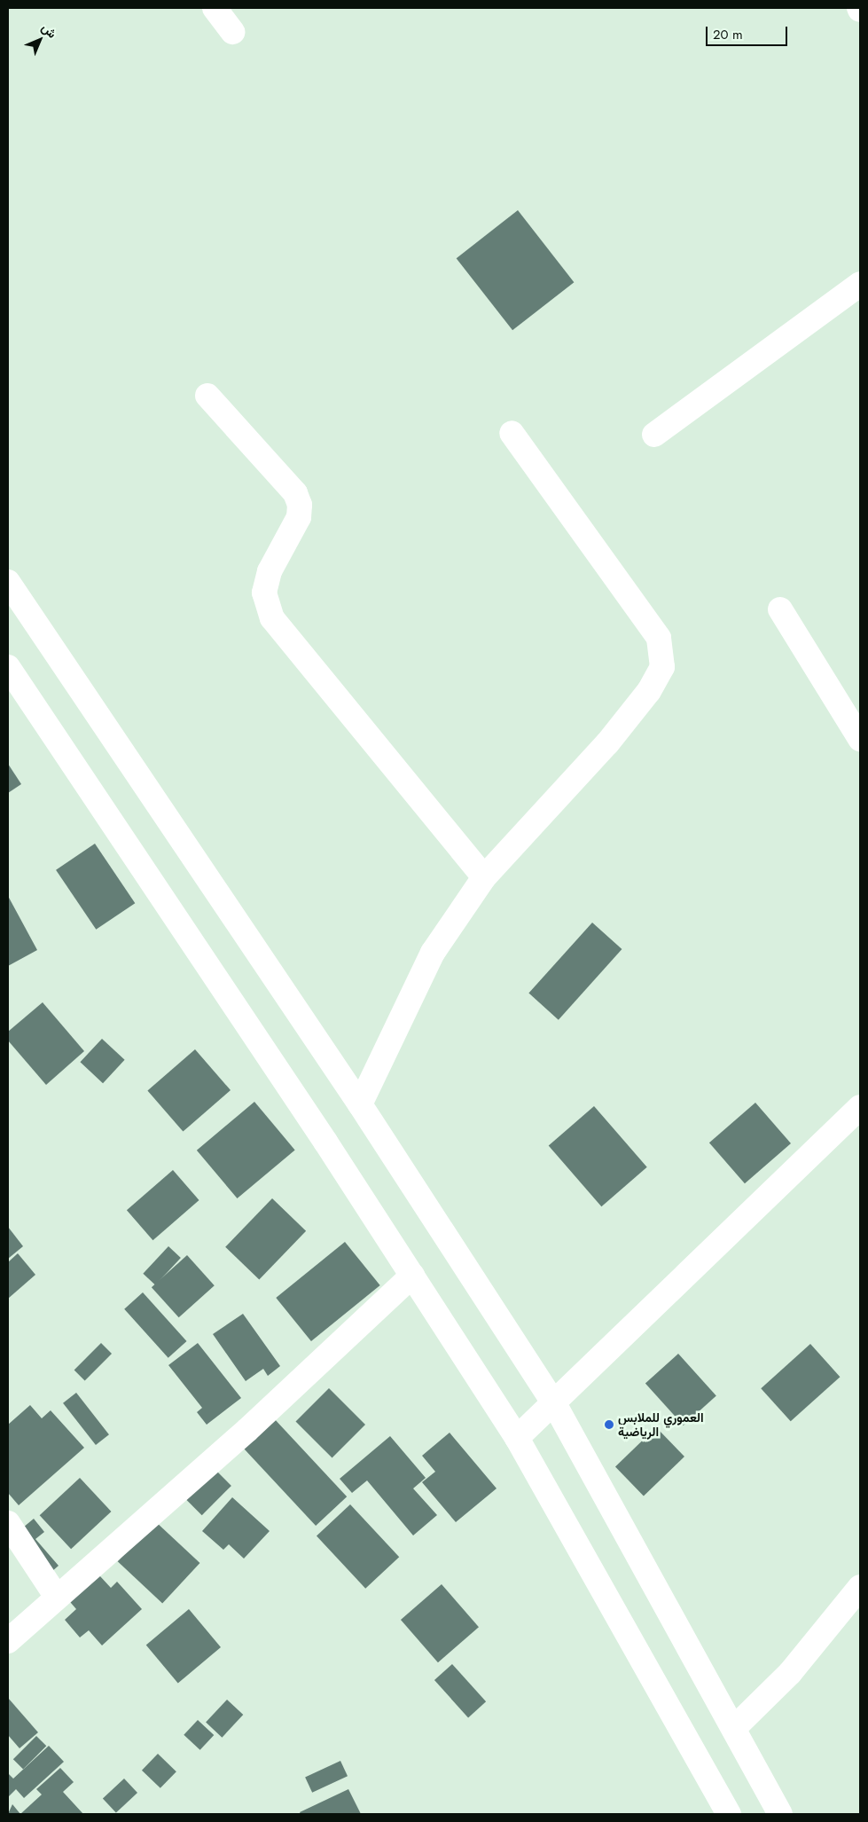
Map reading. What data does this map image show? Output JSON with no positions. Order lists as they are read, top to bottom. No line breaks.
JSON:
{"places":["العموري للملابس الرياضية"],"scale_bar":"20 m","north":"top right"}
